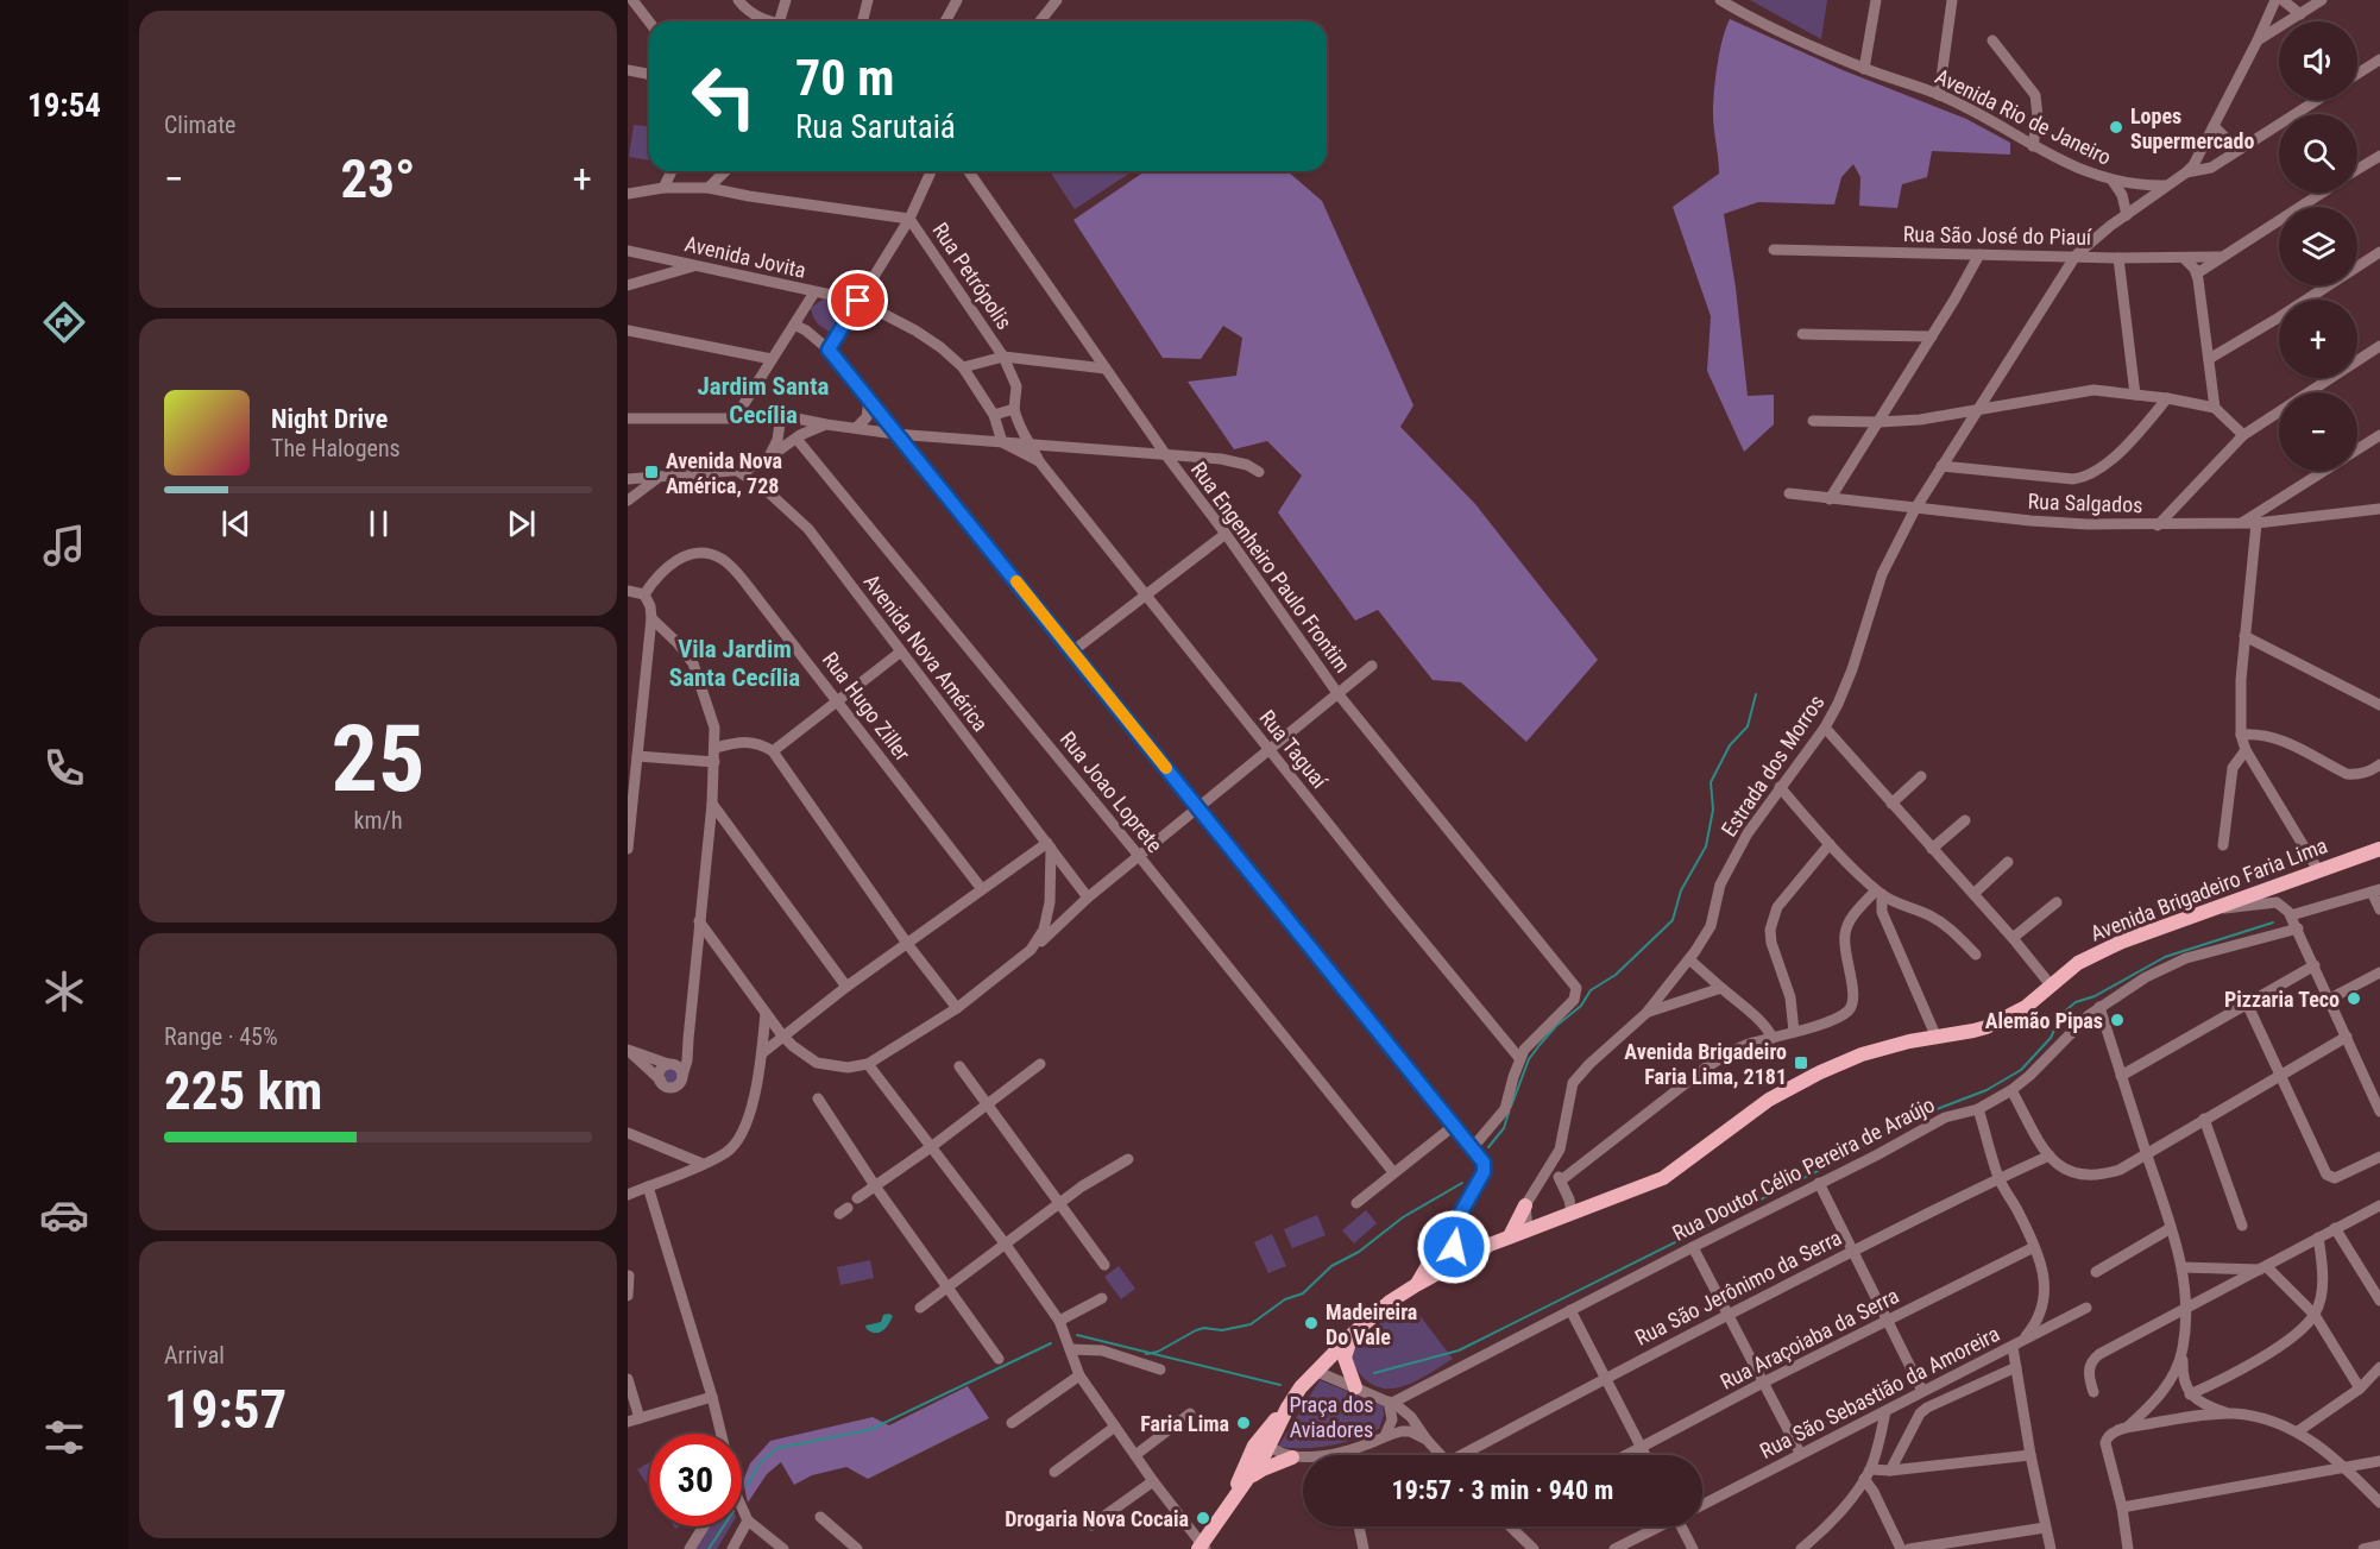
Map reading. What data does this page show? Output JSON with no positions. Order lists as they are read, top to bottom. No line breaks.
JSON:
{"streets":{"main road":["Avenida Brigadeiro Faria Lima"],"street":["Avenida Rio de Janeiro","Rua São José do Piauí","Avenida Jovita","Rua Petrópolis","Rua Salgados","Rua Engenheiro Paulo Frontim","Avenida Nova América","Rua Hugo Ziller","Rua Taguaí","Estrada dos Morros","Rua Joao Loprete","Rua Doutor Célio Pereira de Araújo","Rua São Jerônimo da Serra","Rua Araçoiaba da Serra","Rua São Sebastião da Amoreira"]},"crossings":[["Avenida Rio de Janeiro","Estrada dos Morros"],["Rua São José do Piauí","Estrada dos Morros"],["Avenida Jovita","Rua Taguaí"],["Rua Petrópolis","Rua Taguaí"],["Rua Salgados","Estrada dos Morros"],["Rua Engenheiro Paulo Frontim","Rua Taguaí"]],"districts":["Jardim Santa Cecília","Vila Jardim Santa Cecília"],"parks":["Praça dos Aviadores"],"places":{"other":["Lopes Supermercado","Pizzaria Teco","Alemão Pipas","Madeireira Do Vale","Faria Lima","Drogaria Nova Cocaia"],"transit":["Avenida Nova América, 728","Avenida Brigadeiro Faria Lima, 2181"]},"page":{"tabs":"19:54","tile":["Climate",["25","km/h"],["Range · 45%","225 km"],["Arrival","19:57"]],"map_buttons":["+","−"],"turn":["70 m","Rua Sarutaiá"],"heat":["−","23°","+"],"song":["Night Drive","The Halogens"],"limit":"30","trip":"19:57 · 3 min · 940 m"}}
